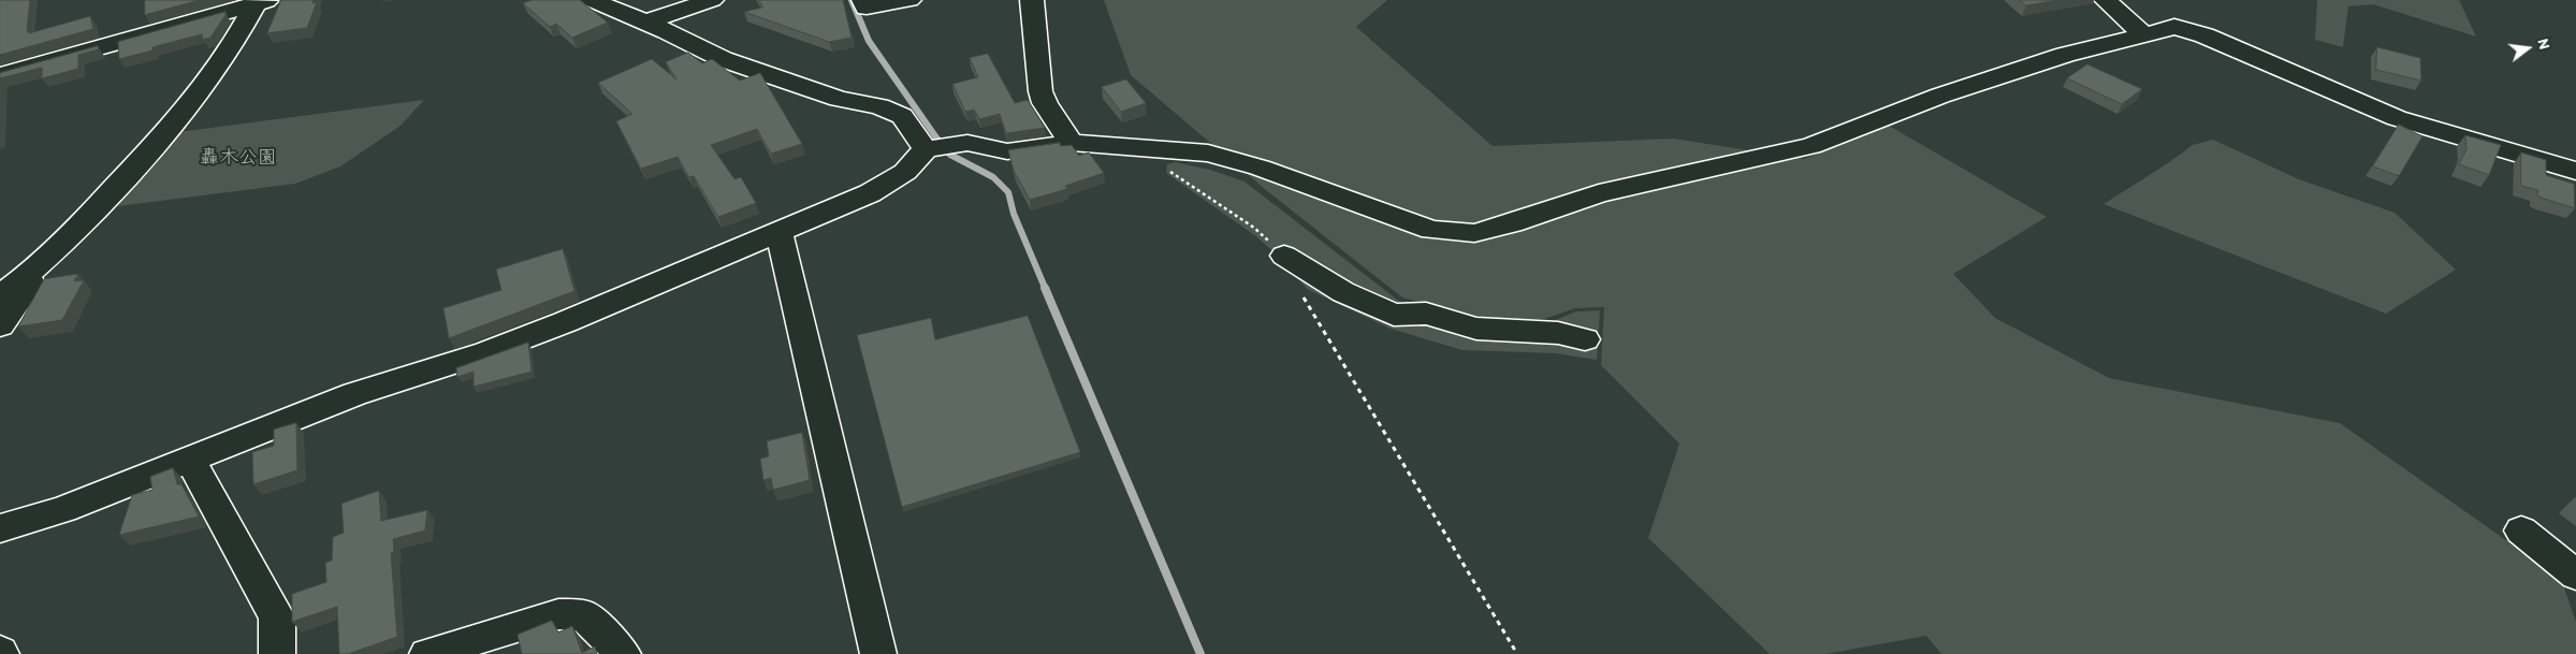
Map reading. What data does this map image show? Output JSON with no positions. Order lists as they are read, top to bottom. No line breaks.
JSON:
{"parks":["轟木公園"],"north":"right"}
